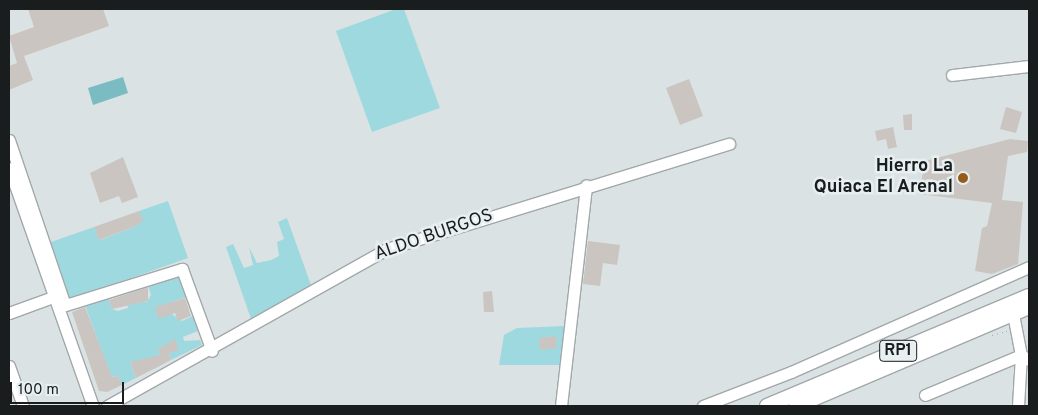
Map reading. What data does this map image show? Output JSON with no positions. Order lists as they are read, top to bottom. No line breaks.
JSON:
{"streets":{"main road":["RP1"],"street":["ALDO BURGOS"]},"places":["Hierro La Quiaca El Arenal"],"scale_bar":"100 m"}
